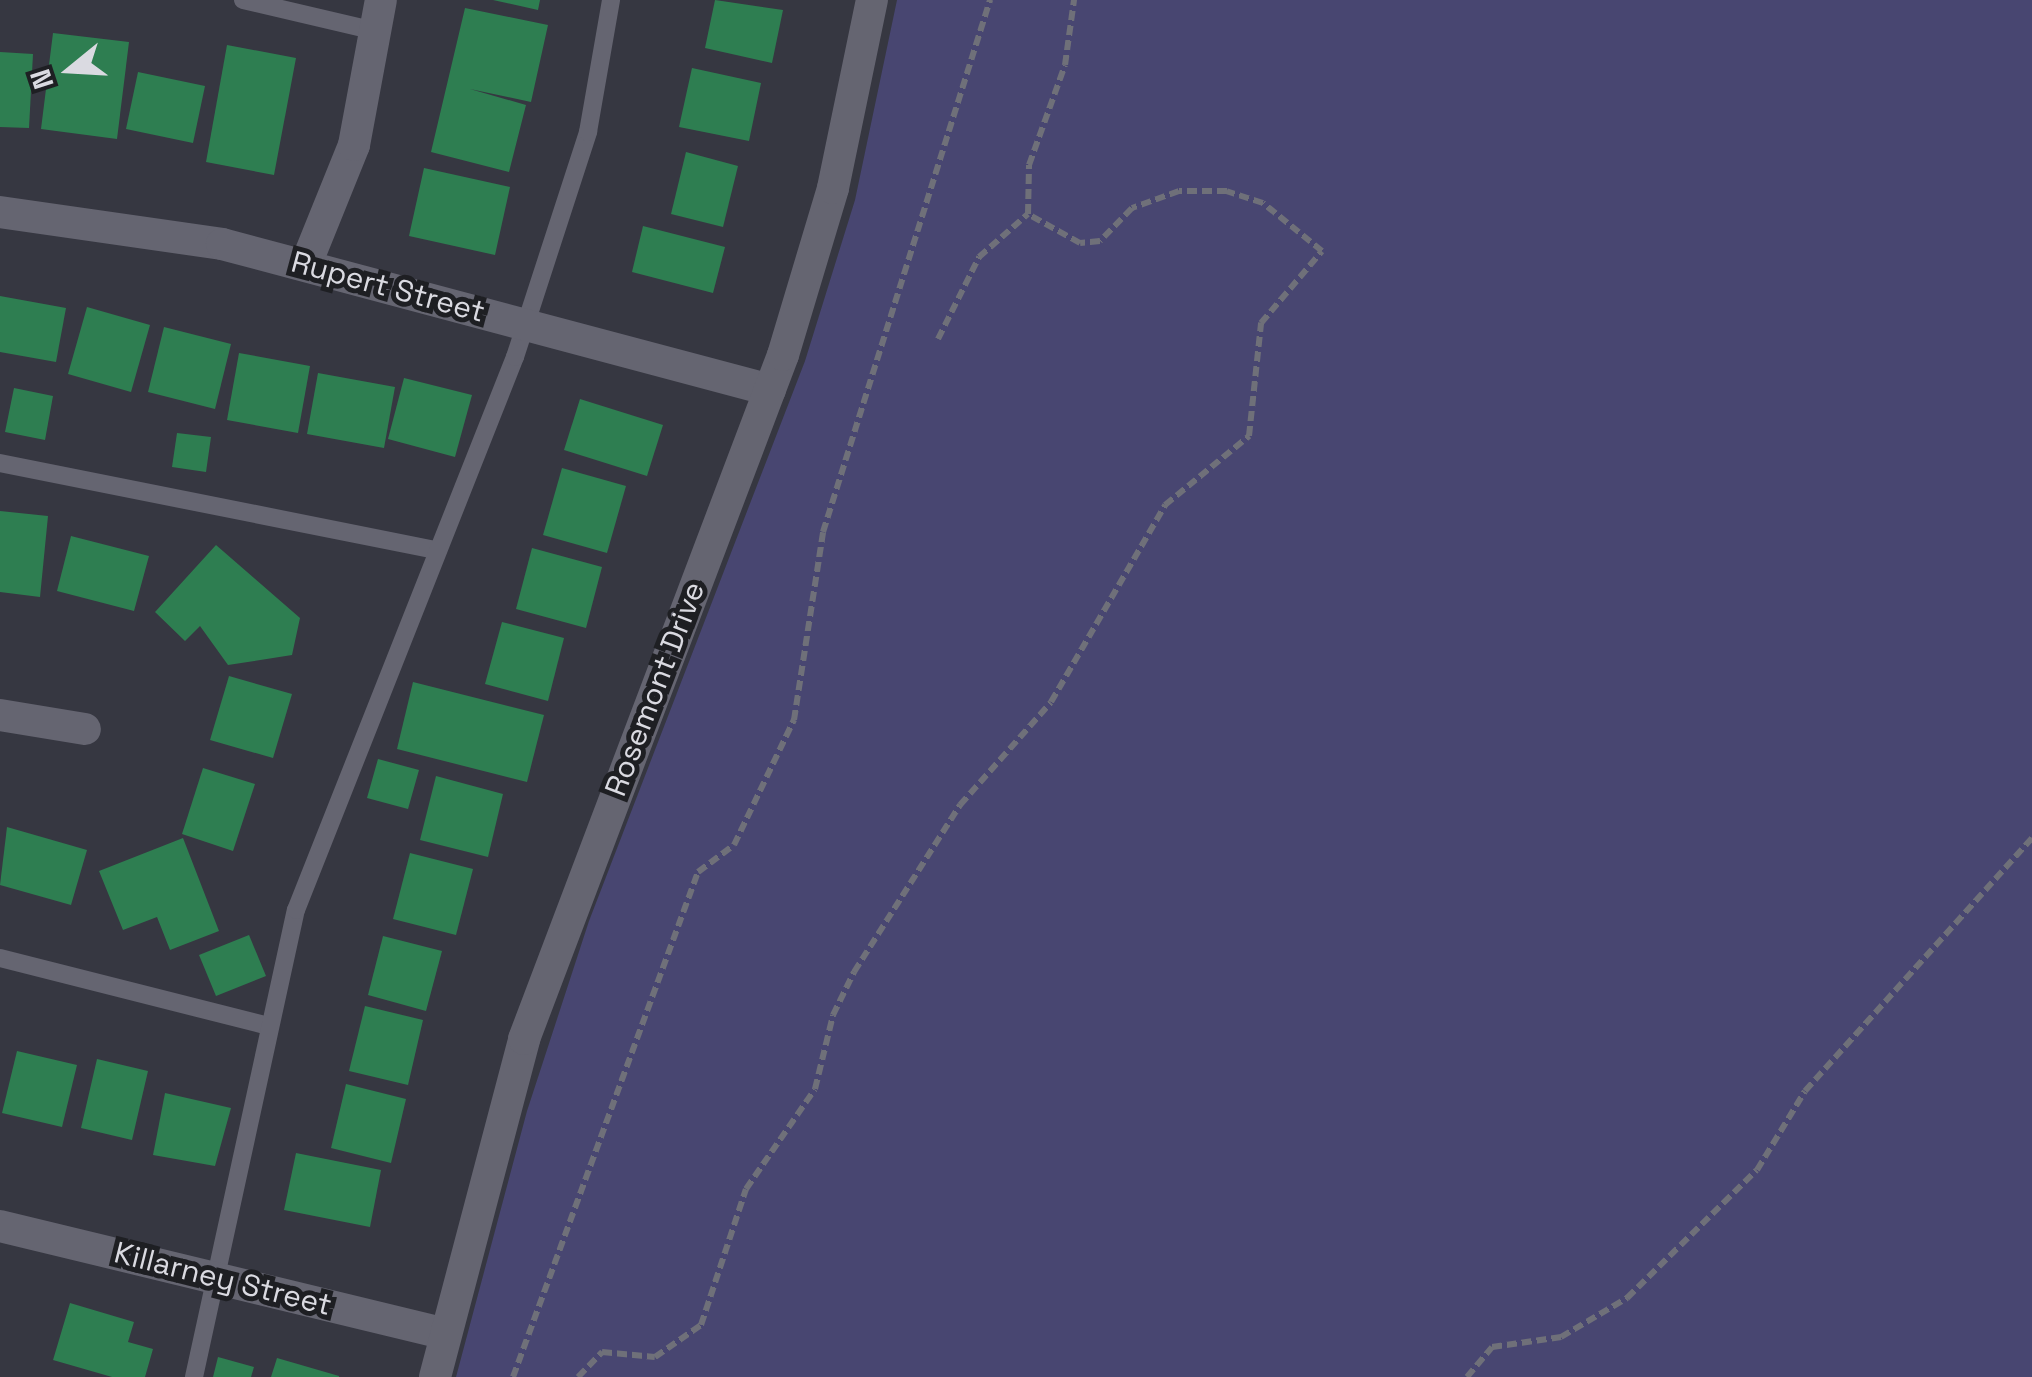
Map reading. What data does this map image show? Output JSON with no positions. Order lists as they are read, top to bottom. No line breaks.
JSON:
{"streets":{"street":["Rupert Street","Rosemont Drive","Killarney Street"]},"crossings":[["Rupert Street","Rosemont Drive"],["Rosemont Drive","Killarney Street"]],"north":"left"}
